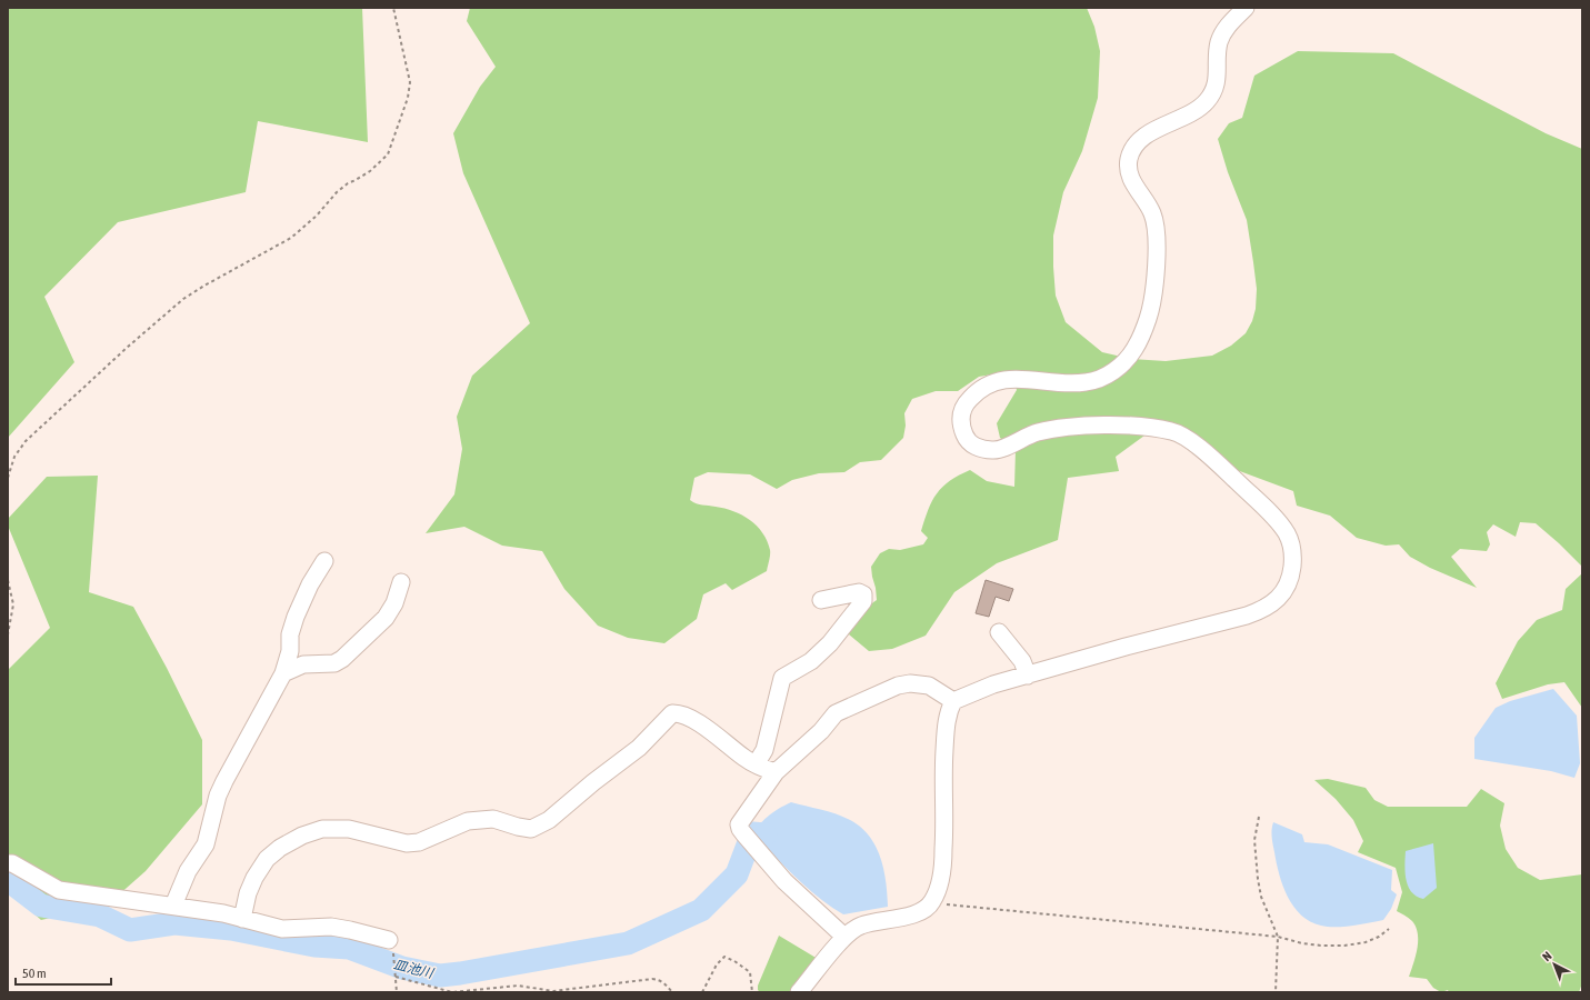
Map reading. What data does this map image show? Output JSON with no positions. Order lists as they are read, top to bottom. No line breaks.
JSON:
{"water":["皿池川"],"scale_bar":"50 m","north":"top left"}
